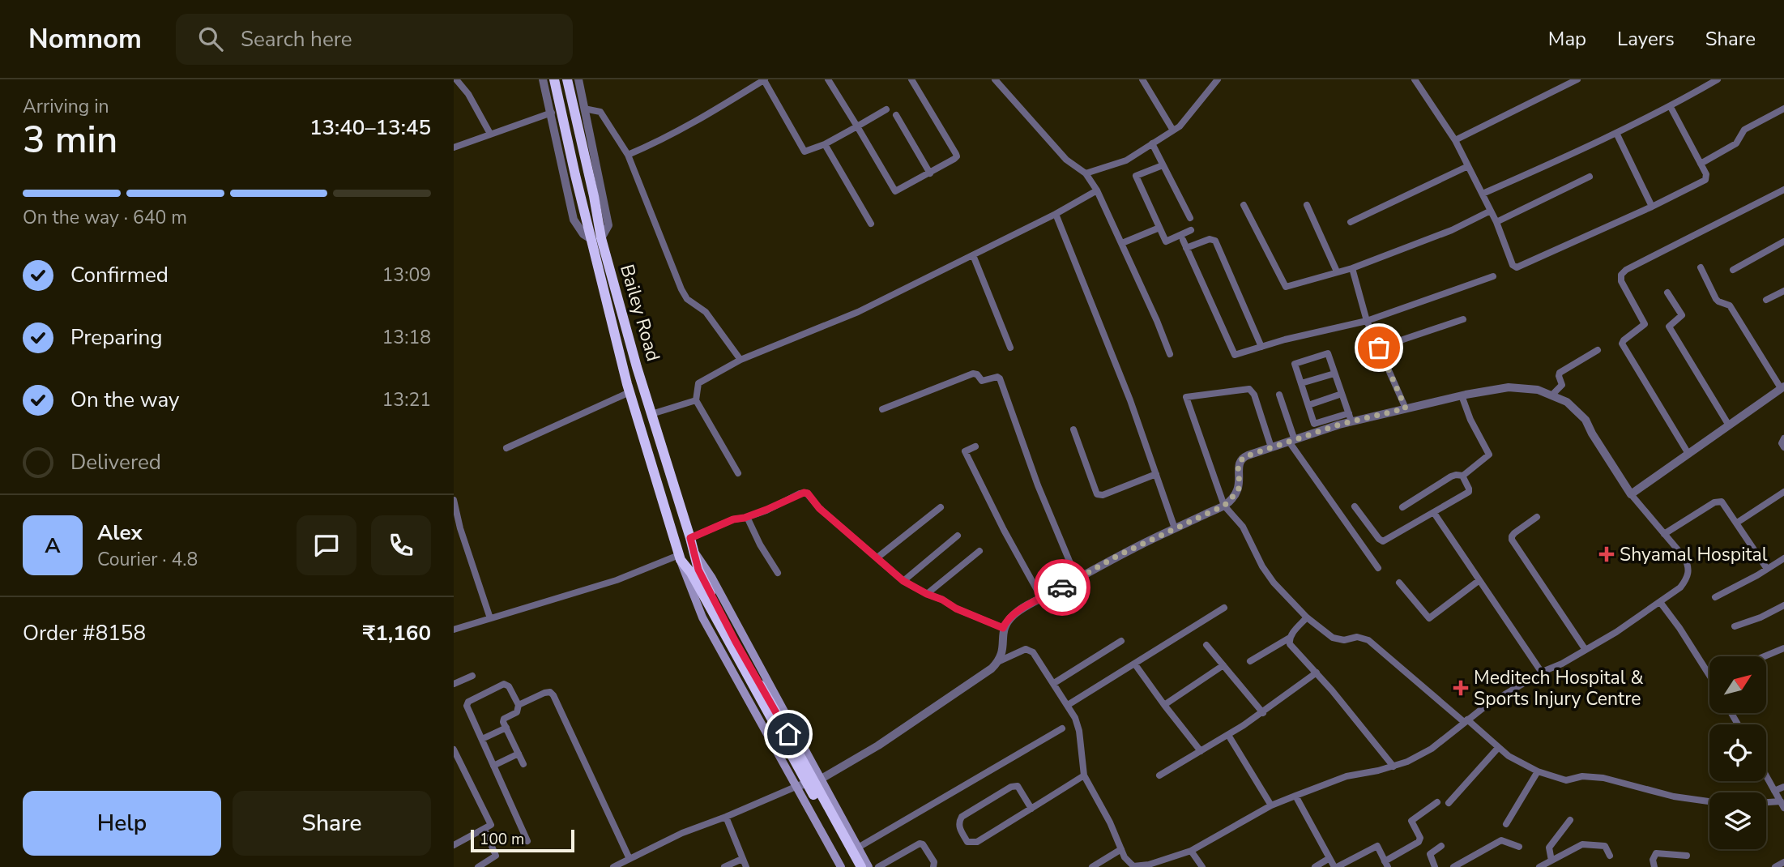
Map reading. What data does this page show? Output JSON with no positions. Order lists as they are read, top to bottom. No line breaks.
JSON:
{"streets":{"highway":["Bailey Road"]},"places":{"health":["Shyamal Hospital","Meditech Hospital & Sports Injury Centre"]},"scale_bar":"100 m","north":"top right","page":{"header":"Nomnom","search":"Search here","nav":["Map","Layers","Share"],"heading":["3 min","Arriving in","13:40–13:45"],"panel":["Alex","Courier · 4.8","Order #8158","₹1,160"],"bar":"On the way · 640 m","list":[["Confirmed","13:09"],["Preparing","13:18"],["On the way","13:21"],"Delivered"],"round":"A","buttons":["Help","Share"],"scale":"100 m"}}
